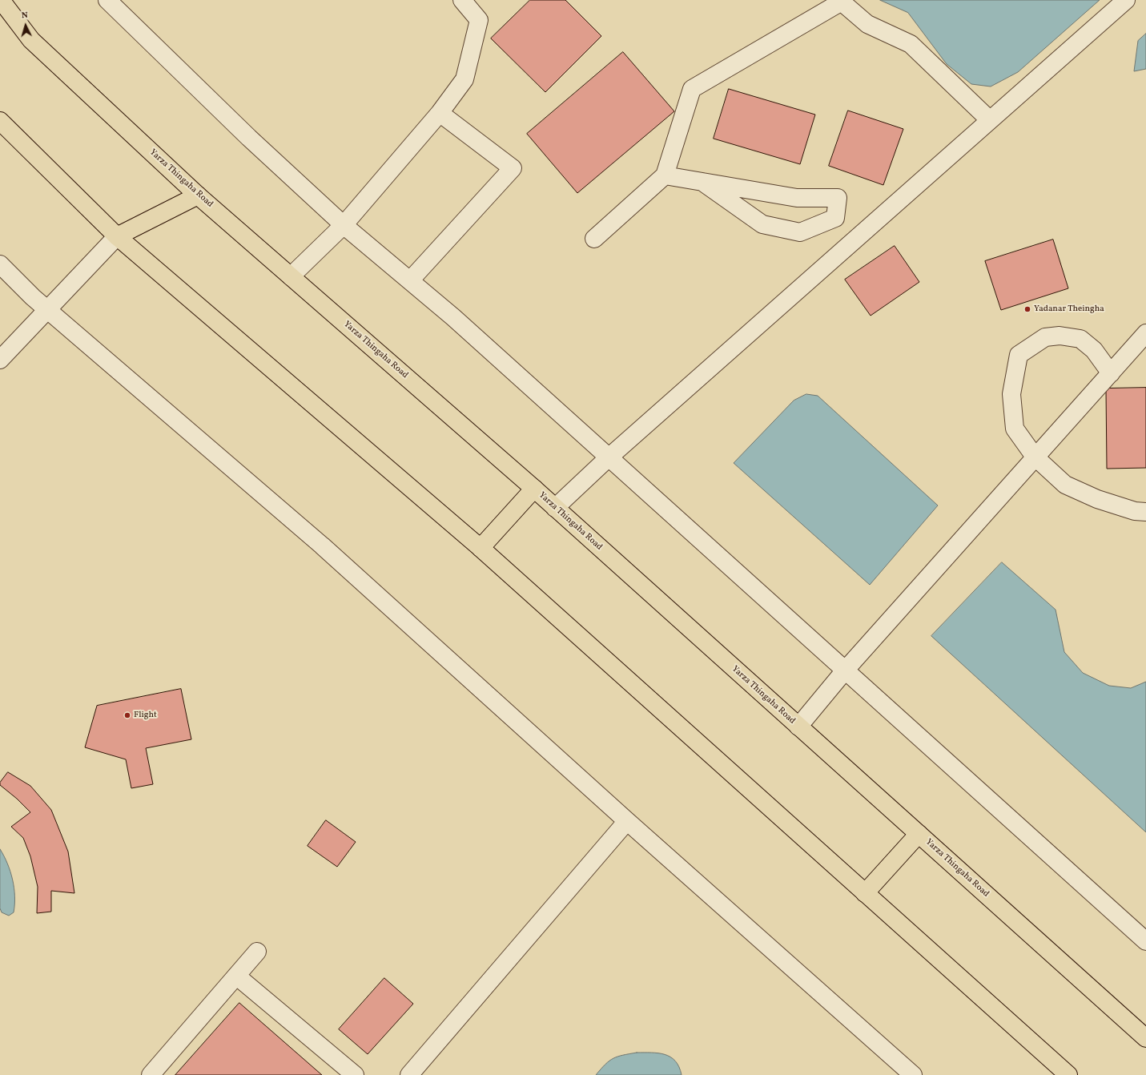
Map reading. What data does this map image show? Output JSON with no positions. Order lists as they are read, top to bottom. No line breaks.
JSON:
{"streets":{"main road":["Yarza Thingaha Road"]},"places":["Yadanar Theingha","Flight"],"north":"top"}
